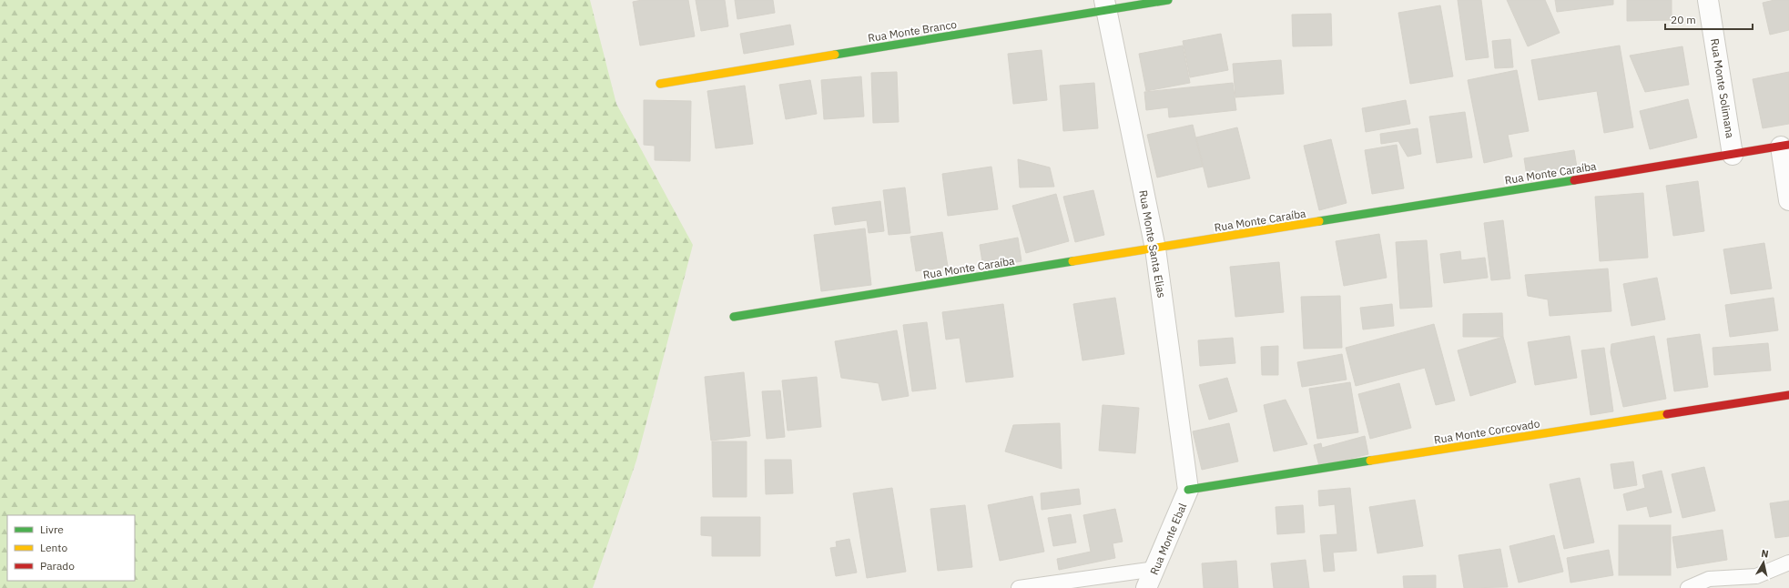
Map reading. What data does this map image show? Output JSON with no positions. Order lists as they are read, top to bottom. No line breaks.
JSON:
{"streets":{"street":["Rua Monte Branco","Rua Monte Solimana","Rua Monte Caraíba","Rua Monte Santa Elias","Rua Monte Corcovado","Rua Monte Ebal"]},"crossings":[["Rua Monte Branco","Rua Monte Santa Elias"],["Rua Monte Solimana","Rua Monte Caraíba"],["Rua Monte Caraíba","Rua Monte Santa Elias"],["Rua Monte Santa Elias","Rua Monte Corcovado"],["Rua Monte Santa Elias","Rua Monte Ebal"],["Rua Monte Corcovado","Rua Monte Ebal"]],"legend":["Livre","Lento","Parado"],"scale_bar":"20 m","north":"top"}
